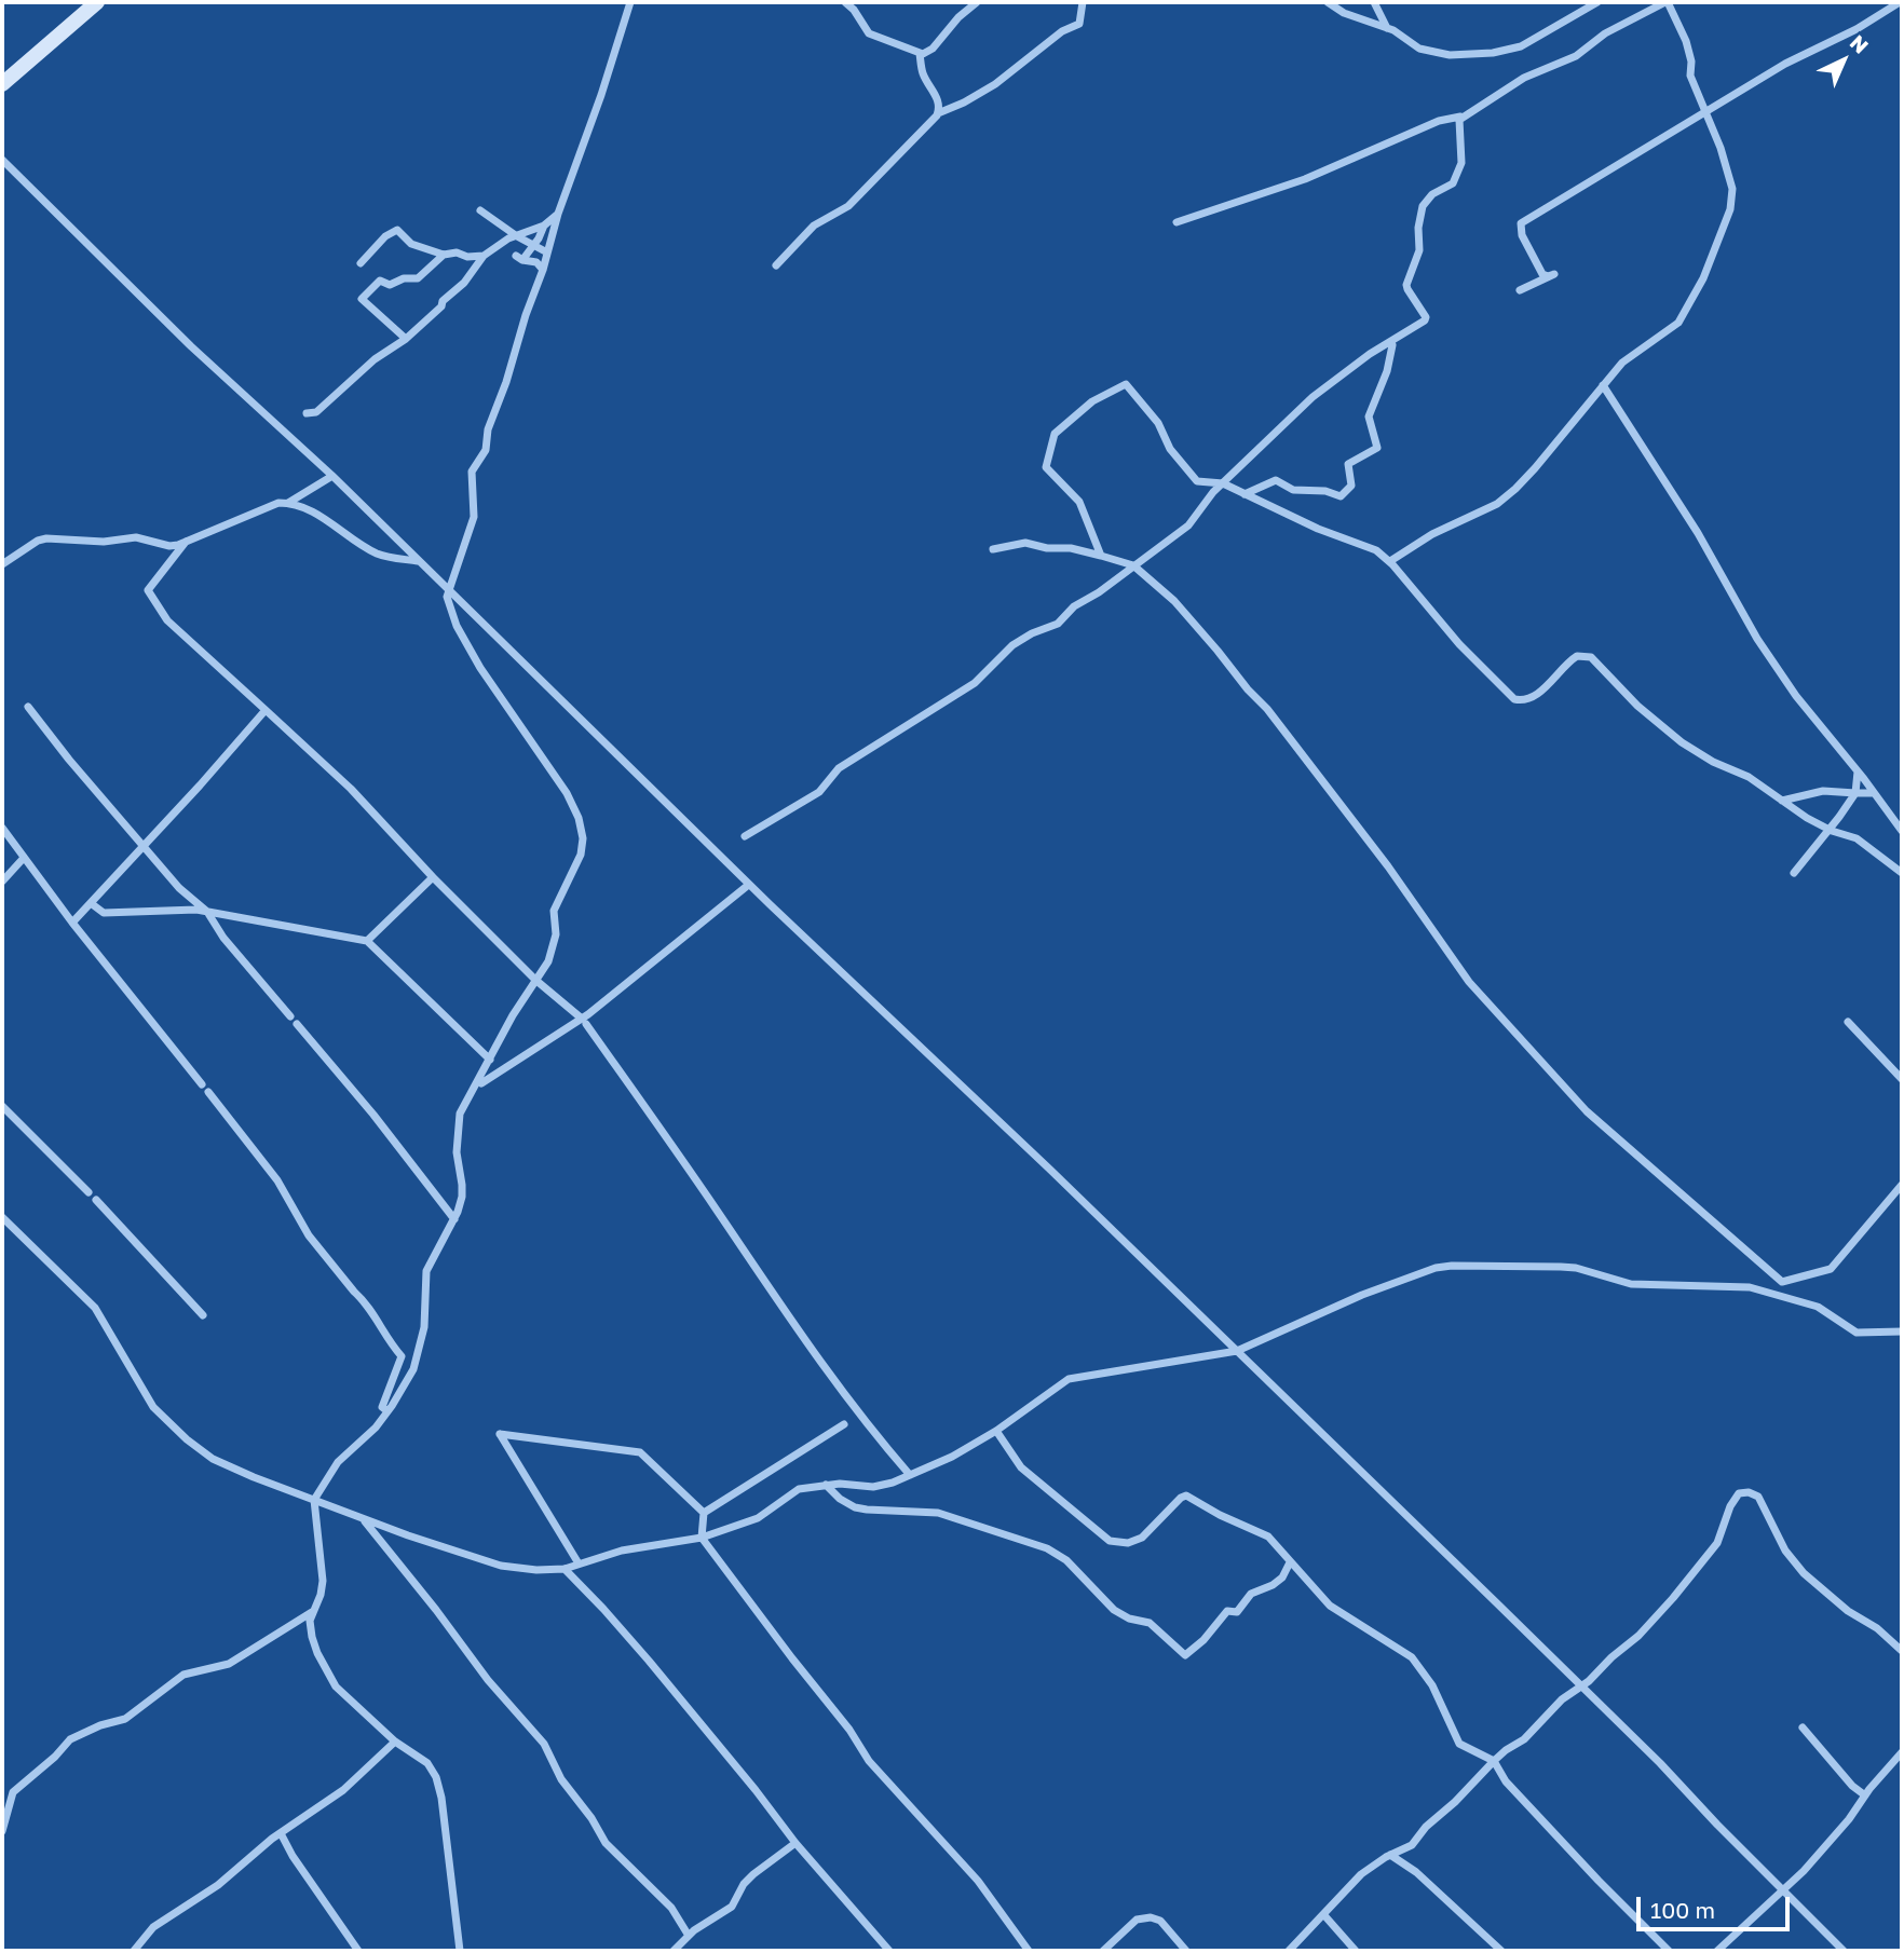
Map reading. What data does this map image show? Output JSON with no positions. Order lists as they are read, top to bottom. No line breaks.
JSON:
{"scale_bar":"100 m","north":"top right"}
